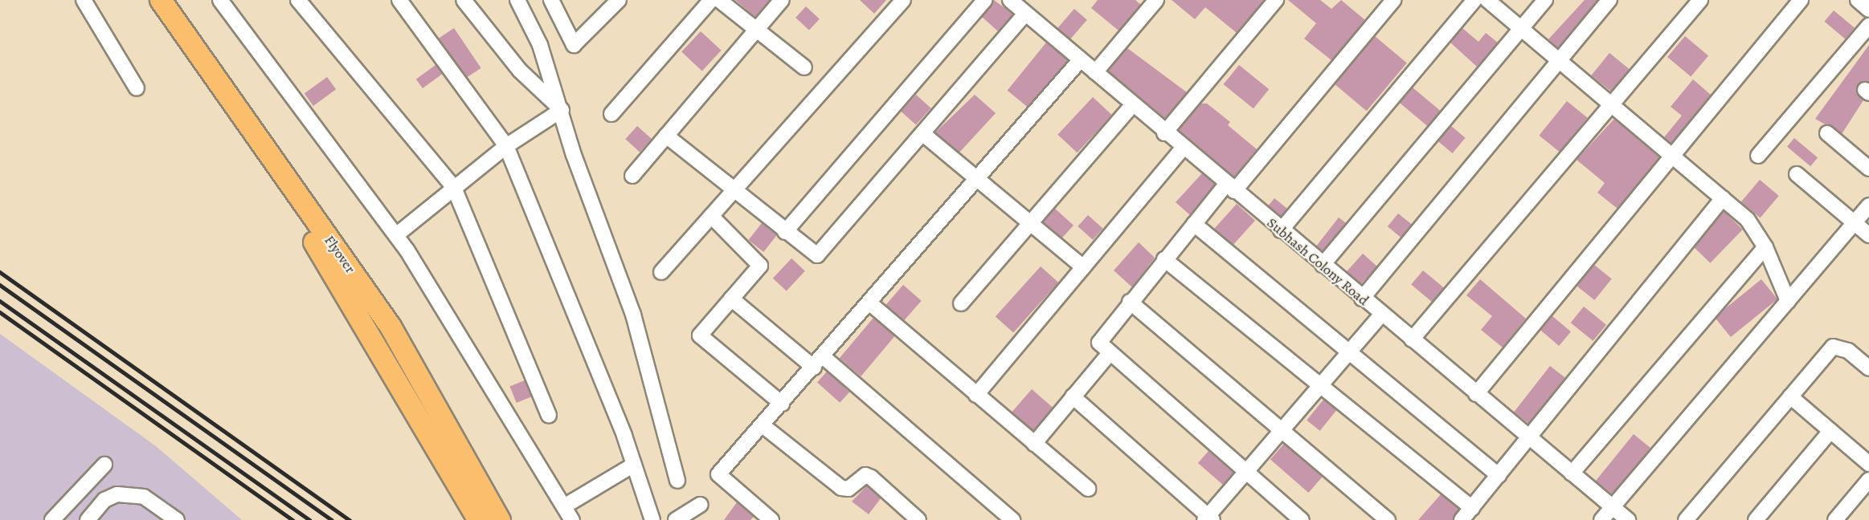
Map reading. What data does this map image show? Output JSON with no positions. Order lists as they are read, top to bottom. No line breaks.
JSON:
{"streets":{"highway":["Flyover"],"street":["Subhash Colony Road"]}}
